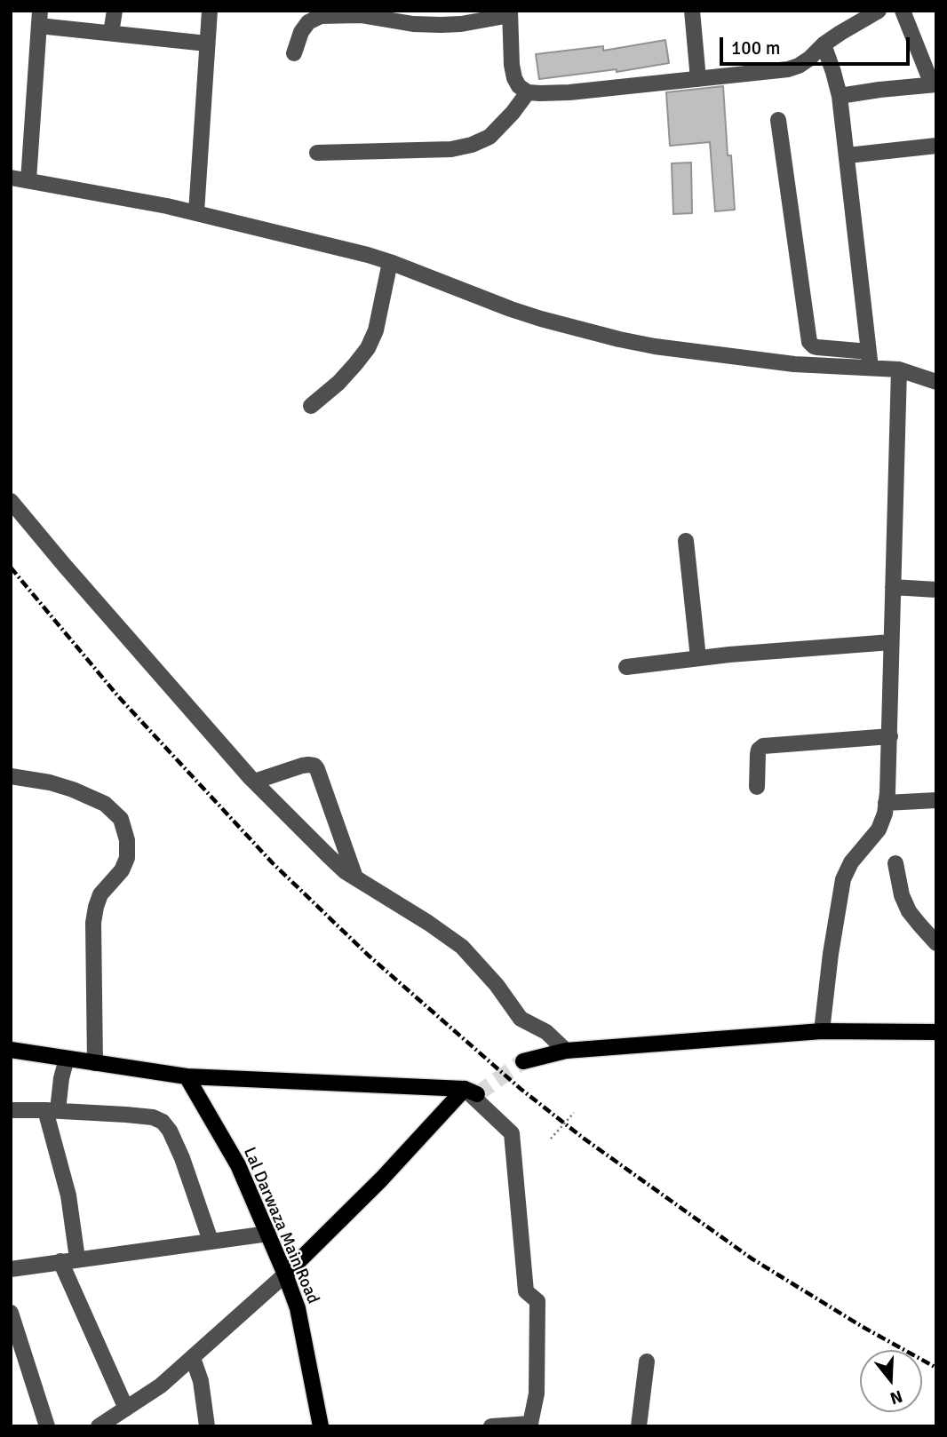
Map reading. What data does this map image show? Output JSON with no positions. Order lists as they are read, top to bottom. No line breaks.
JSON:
{"streets":{"main road":["Lal Darwaza Main Road"]},"scale_bar":"100 m","north":"bottom"}
